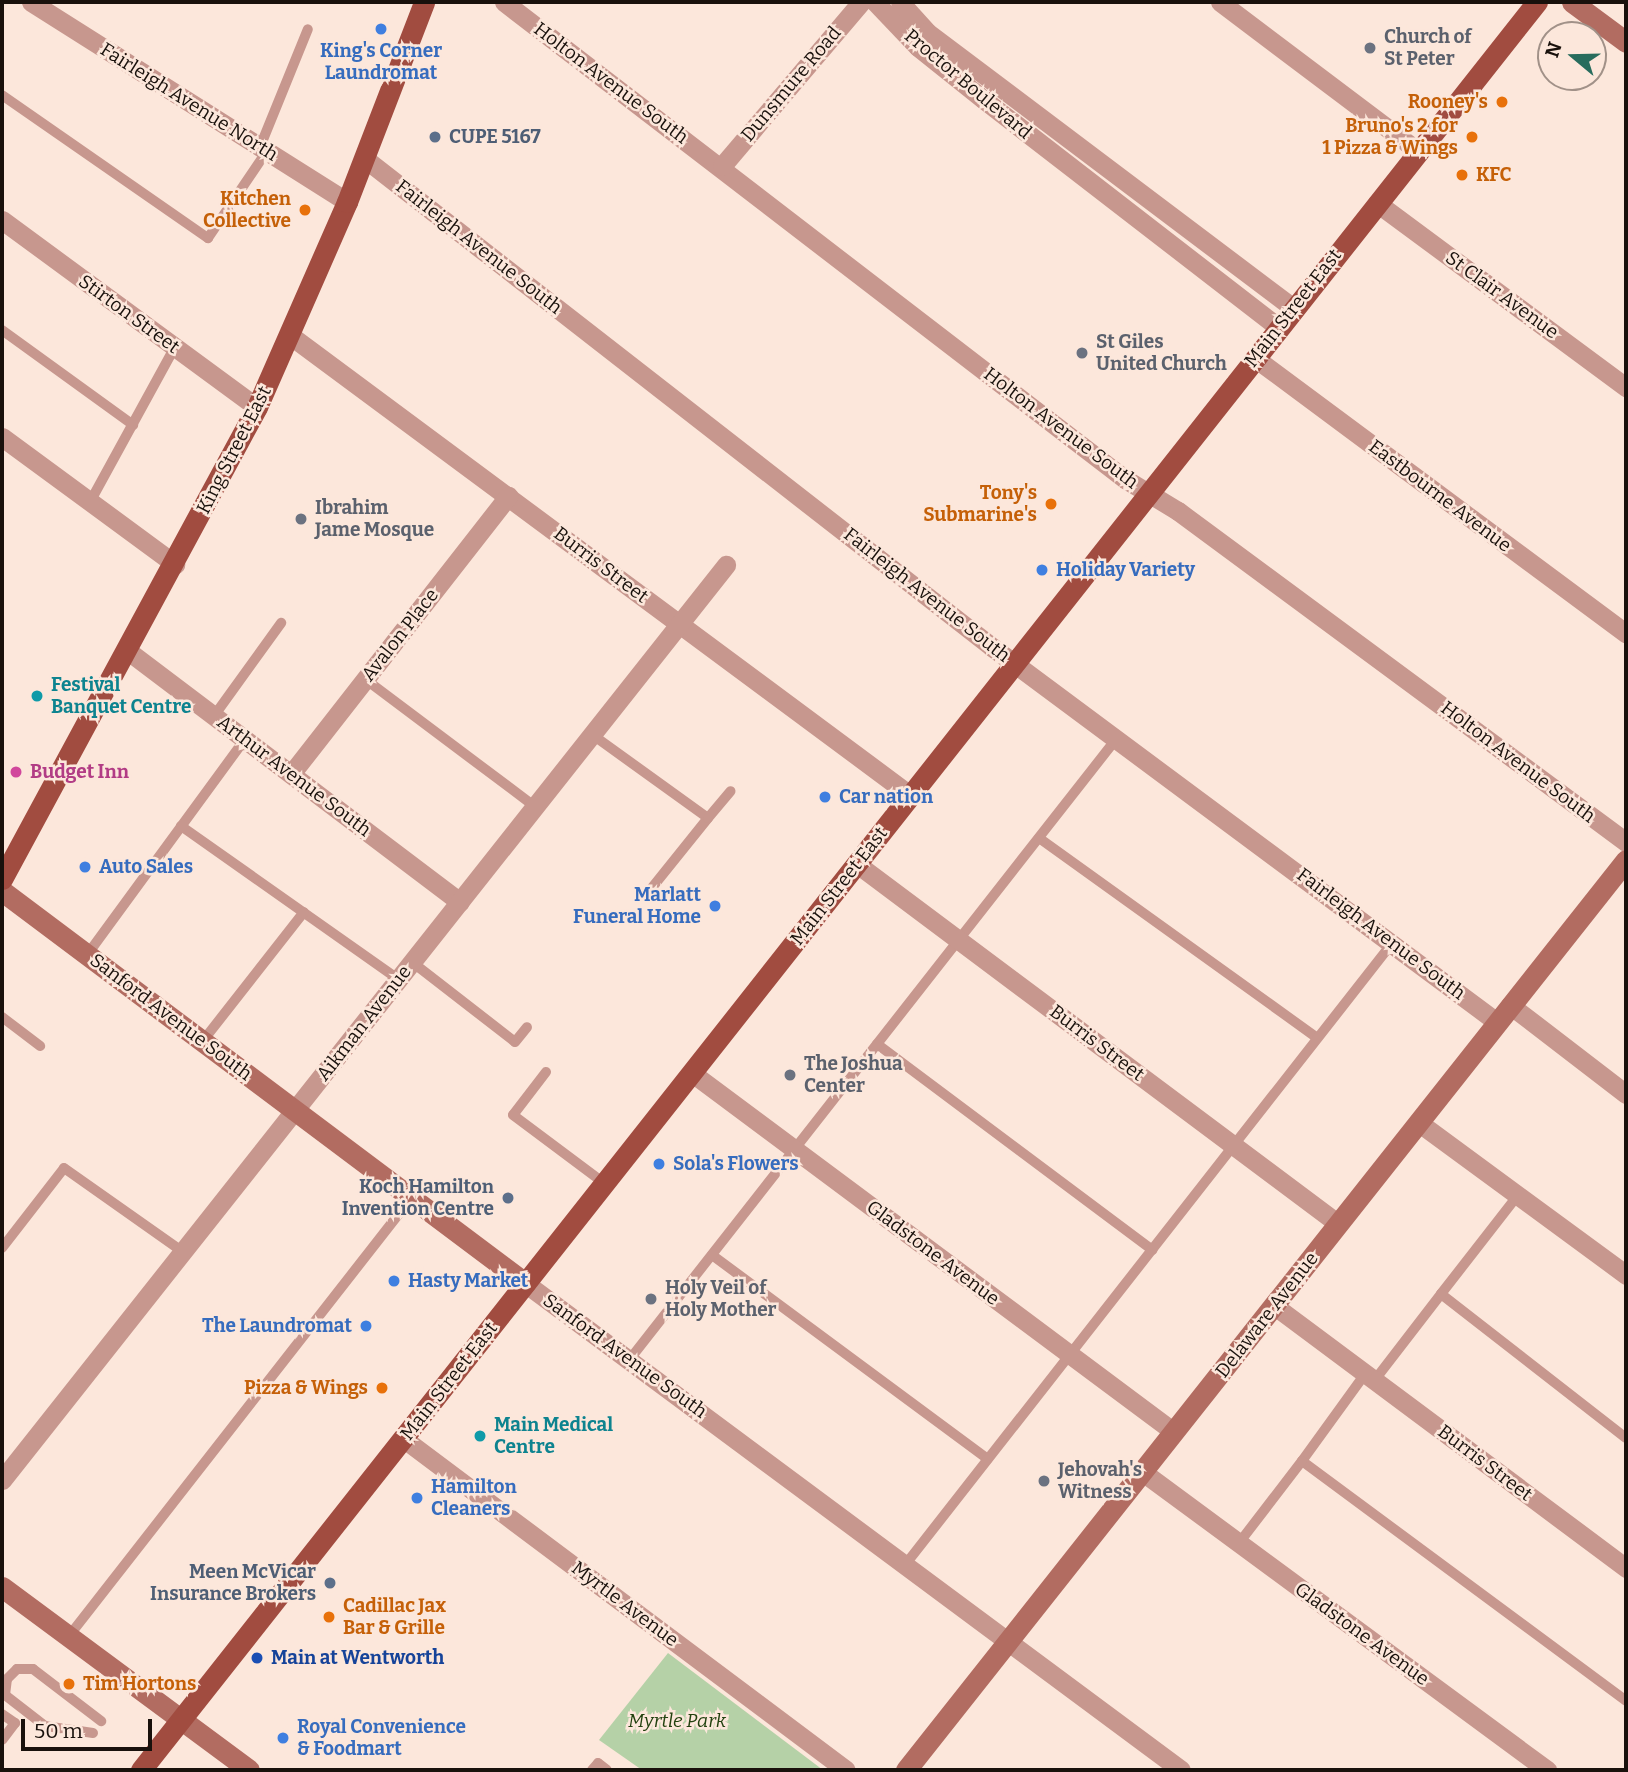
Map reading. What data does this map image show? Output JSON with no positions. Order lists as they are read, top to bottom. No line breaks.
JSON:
{"streets":{"main road":["Main Street East","King Street East"],"street":["Holton Avenue South","Dunsmure Road","Proctor Boulevard","Fairleigh Avenue North","Fairleigh Avenue South","St Clair Avenue","Stirton Street","Eastbourne Avenue","Burris Street","Avalon Place","Arthur Avenue South","Sanford Avenue South","Aikman Avenue","Gladstone Avenue","Delaware Avenue","Myrtle Avenue"]},"crossings":[["Holton Avenue South","Dunsmure Road"],["Holton Avenue South","Main Street East"],["Proctor Boulevard","Main Street East"],["Fairleigh Avenue North","King Street East"],["Fairleigh Avenue South","Main Street East"],["Fairleigh Avenue South","King Street East"],["Fairleigh Avenue South","Delaware Avenue"],["St Clair Avenue","Main Street East"],["Main Street East","Eastbourne Avenue"],["Main Street East","Burris Street"],["Main Street East","Sanford Avenue South"],["Main Street East","Gladstone Avenue"],["Main Street East","Myrtle Avenue"],["Stirton Street","King Street East"],["King Street East","Burris Street"],["King Street East","Arthur Avenue South"],["Burris Street","Avalon Place"],["Burris Street","Aikman Avenue"],["Burris Street","Delaware Avenue"],["Avalon Place","Arthur Avenue South"],["Arthur Avenue South","Aikman Avenue"],["Sanford Avenue South","Aikman Avenue"],["Sanford Avenue South","Delaware Avenue"],["Gladstone Avenue","Delaware Avenue"]],"parks":["Myrtle Park"],"places":["King's Corner Laundromat","Church of St Peter","Rooney's","CUPE 5167","Bruno's 2 for 1 Pizza & Wings","KFC","Kitchen Collective","St Giles United Church","Tony's Submarine's","Ibrahim Jame Mosque","Holiday Variety","Festival Banquet Centre","Budget Inn","Car nation","Auto Sales","Marlatt Funeral Home","The Joshua Center","Sola's Flowers","Koch Hamilton Invention Centre","Hasty Market","Holy Veil of Holy Mother","The Laundromat","Pizza & Wings","Main Medical Centre","Jehovah's Witness","Hamilton Cleaners","Meen McVicar Insurance Brokers","Cadillac Jax Bar & Grille","Main at Wentworth","Tim Hortons","Royal Convenience & Foodmart"],"scale_bar":"50 m","north":"left"}
